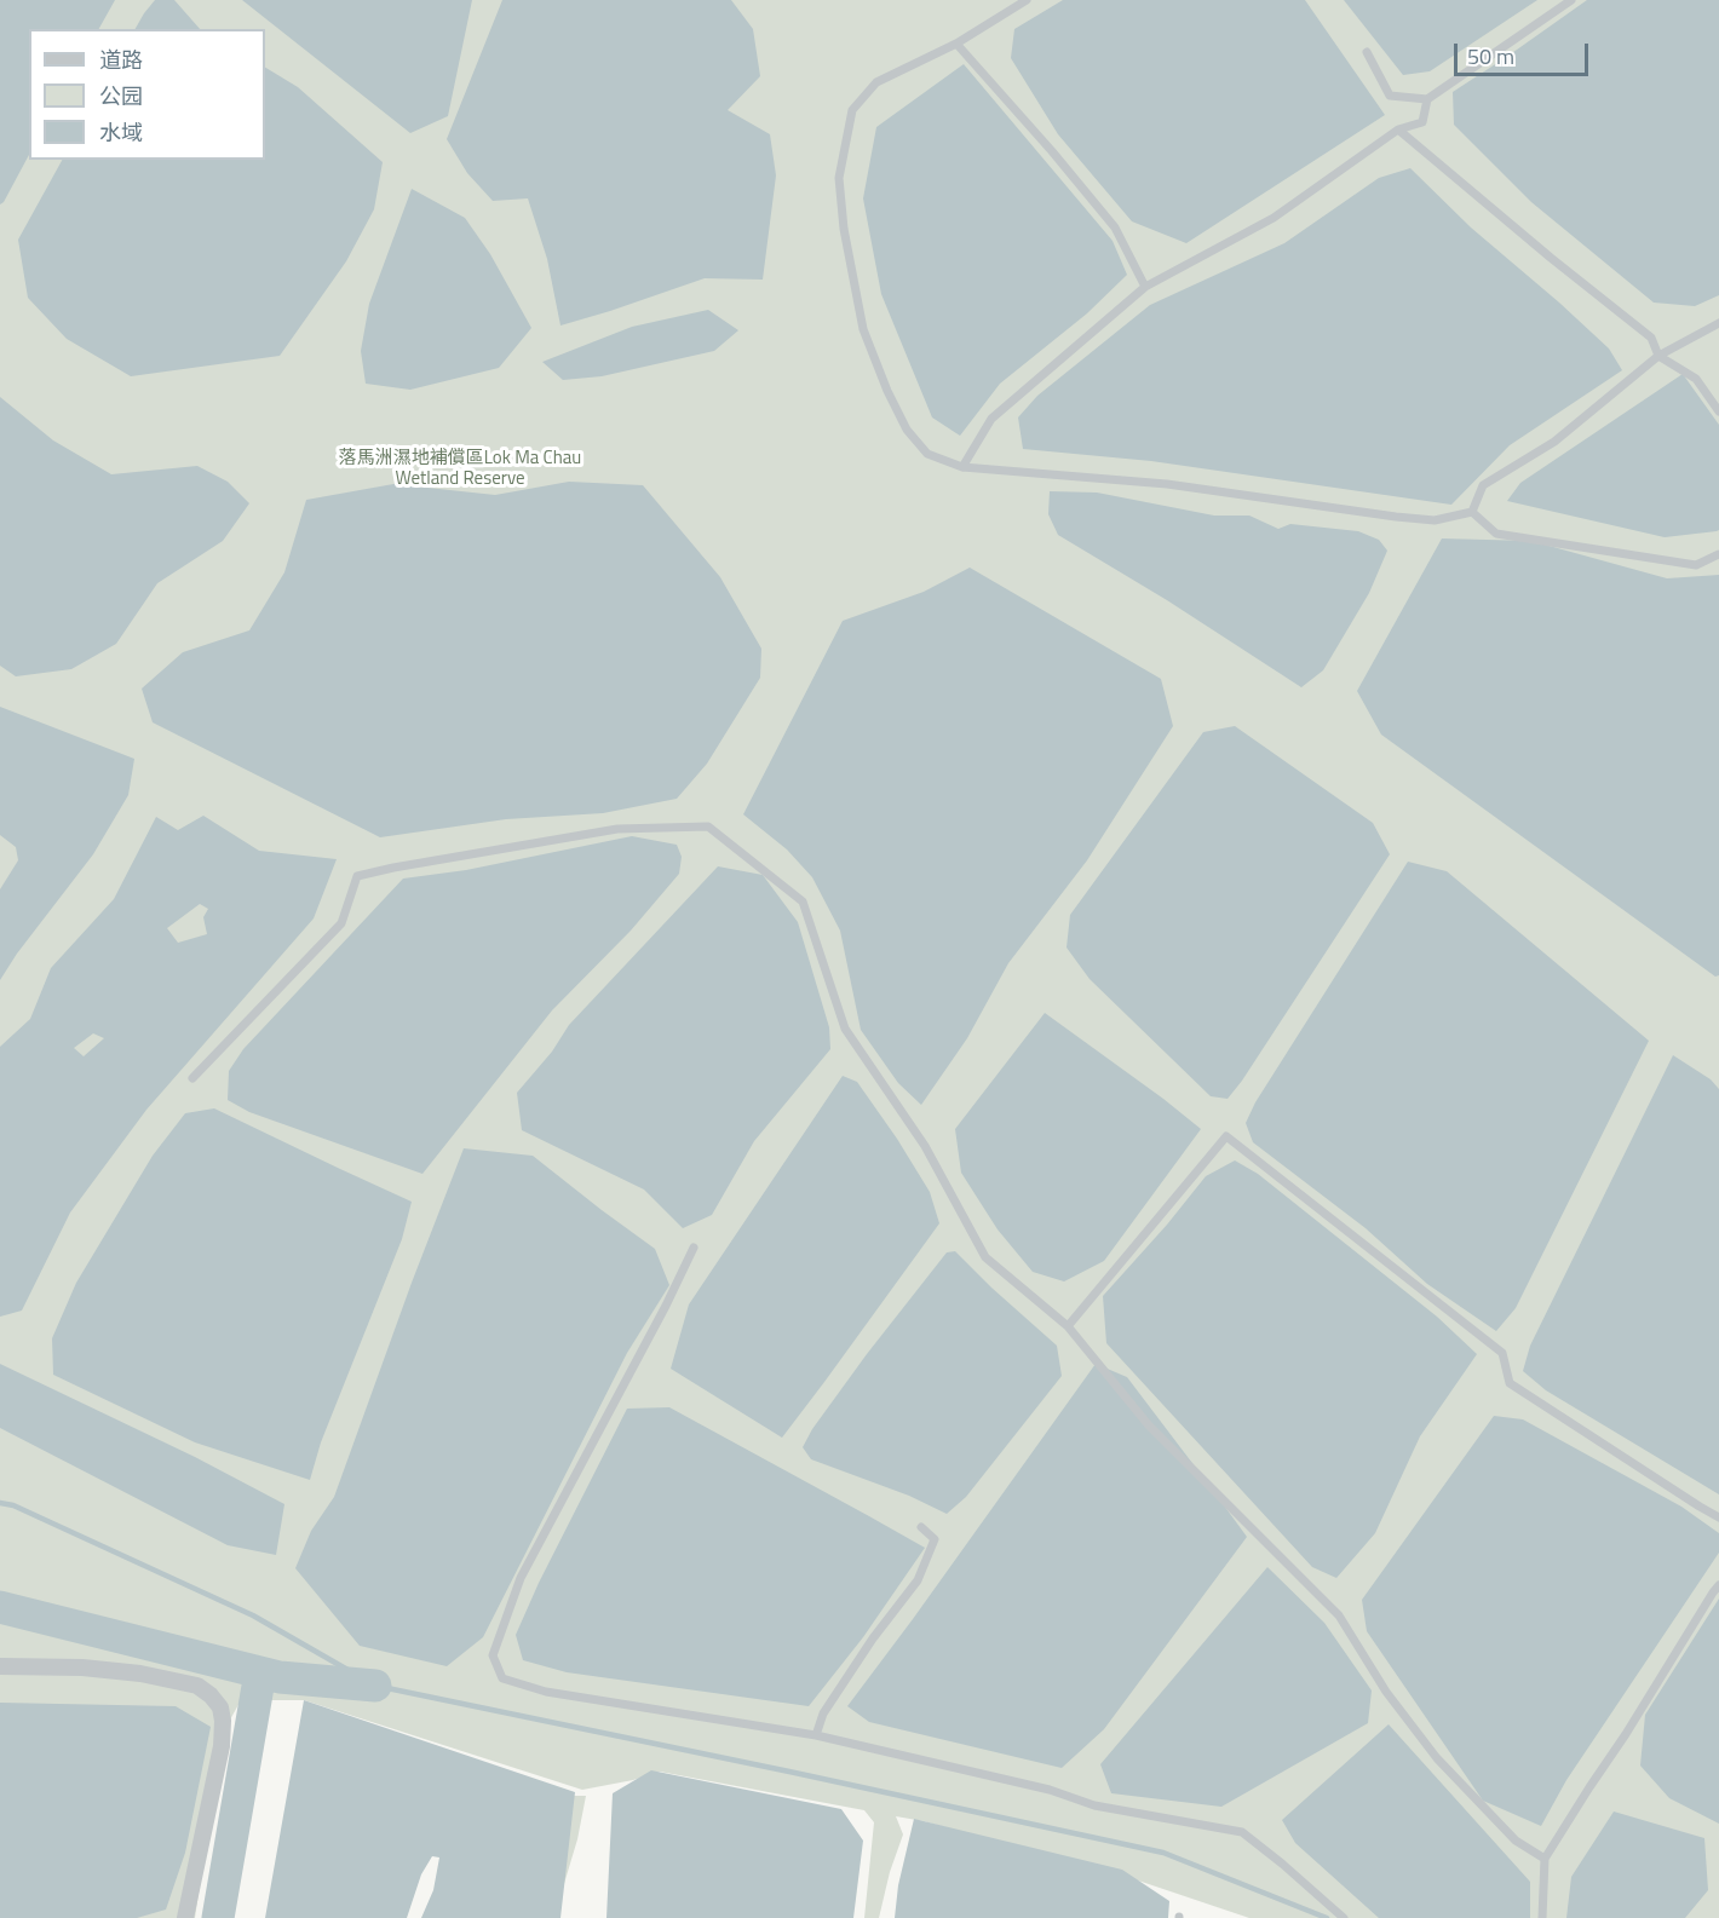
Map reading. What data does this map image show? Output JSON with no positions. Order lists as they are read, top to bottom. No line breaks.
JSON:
{"parks":["落馬洲濕地補償區Lok Ma Chau Wetland Reserve"],"legend":["道路","公园","水域"],"scale_bar":"50 m"}
